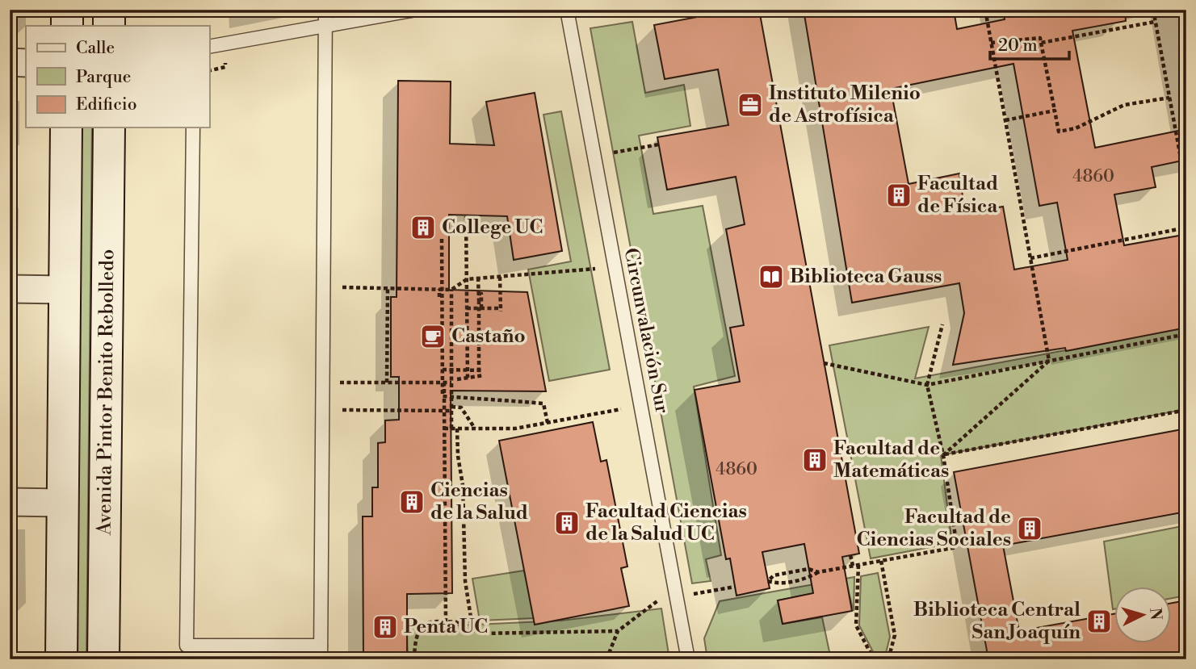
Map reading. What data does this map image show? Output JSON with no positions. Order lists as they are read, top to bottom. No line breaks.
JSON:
{"streets":{"street":["Avenida Pintor Benito Rebolledo"],"lane":["Circunvalación Sur"]},"places":{"office":["Instituto Milenio de Astrofísica"],"building":["Facultad de Física","College UC","Facultad de Matemáticas","Ciencias de la Salud","Facultad Ciencias de la Salud UC","Facultad de Ciencias Sociales","Biblioteca Central San Joaquín","Penta UC"],"library":["Biblioteca Gauss"],"cafe":["Castaño"]},"house_numbers":["4860","4860"],"legend":["Calle","Parque","Edificio"],"scale_bar":"20 m","north":"right"}
